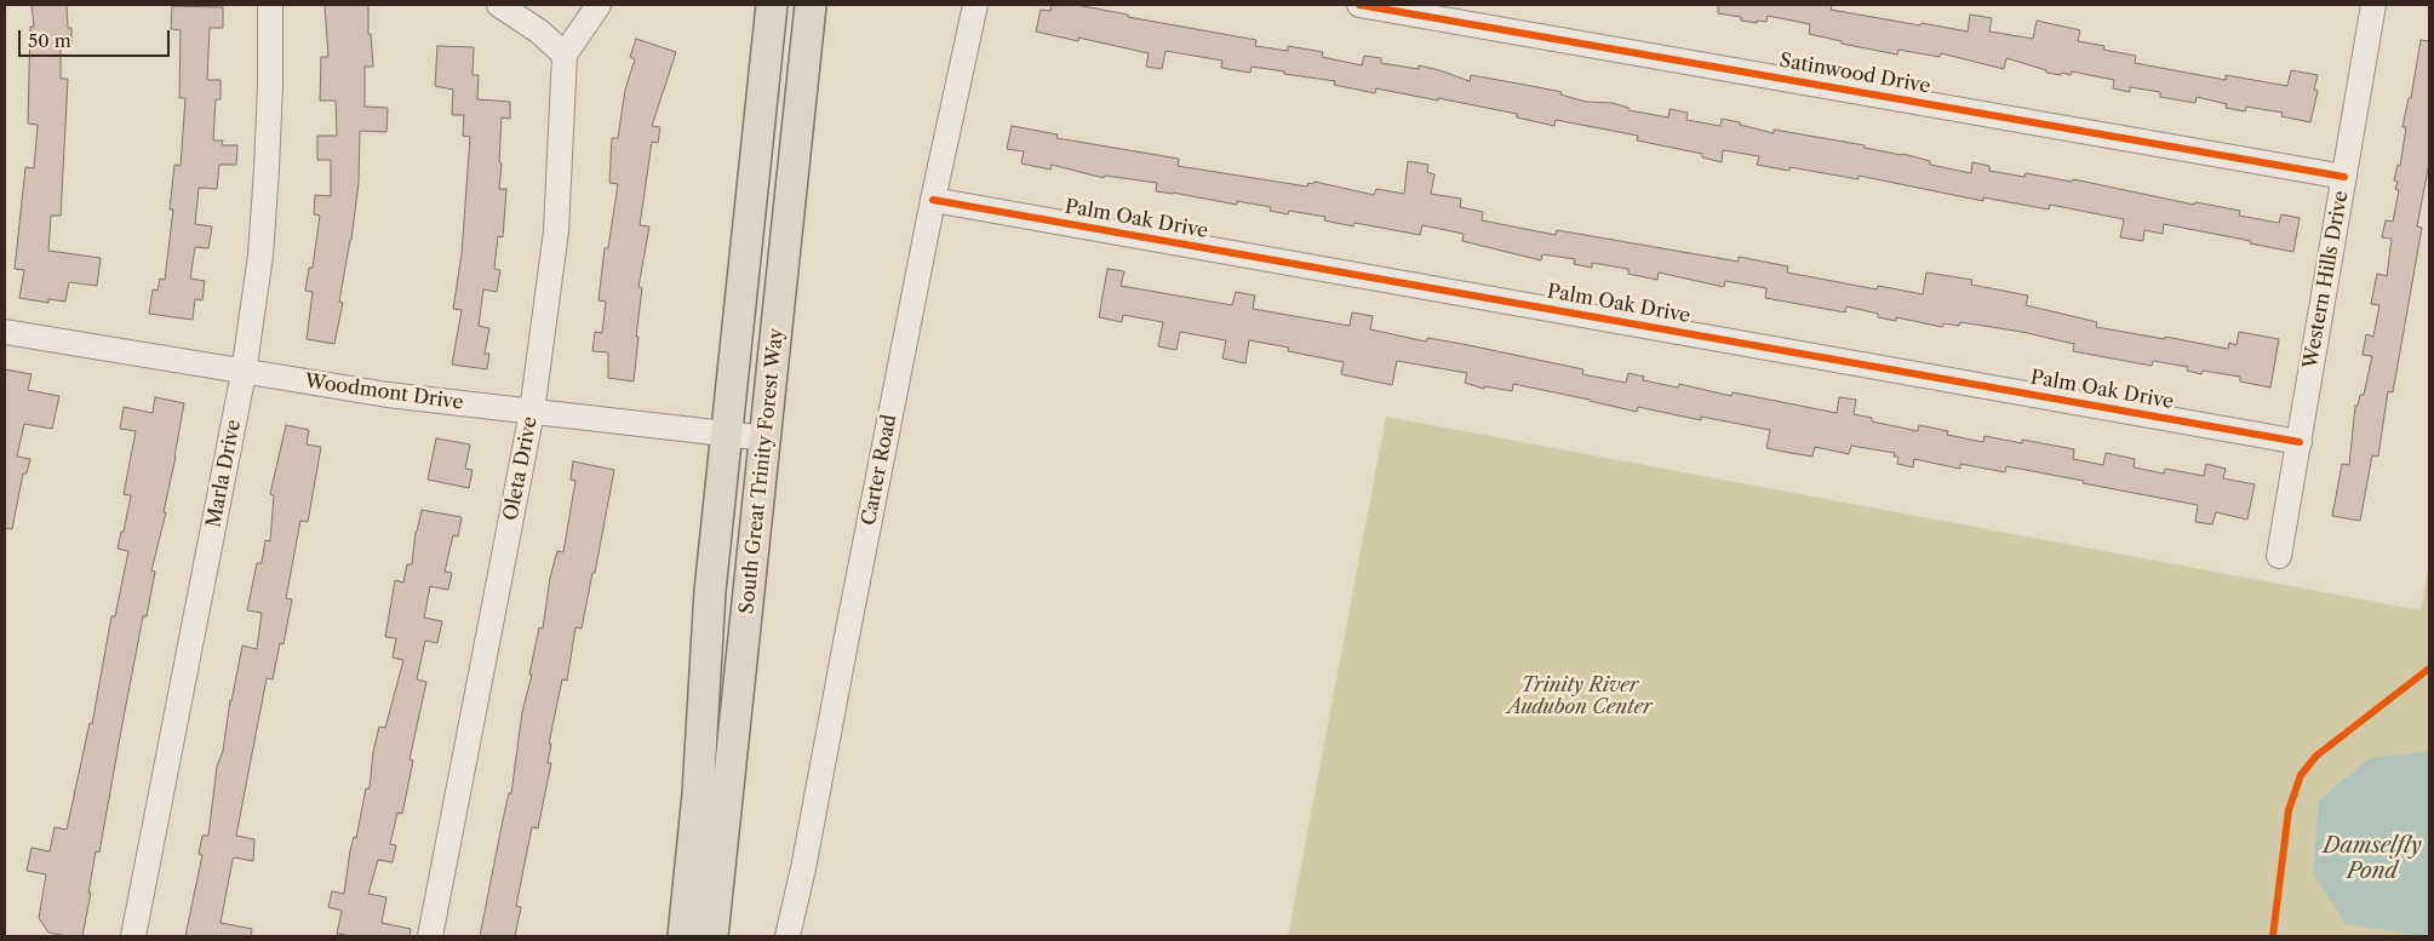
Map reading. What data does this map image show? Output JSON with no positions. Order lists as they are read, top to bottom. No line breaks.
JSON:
{"streets":{"main road":["South Great Trinity Forest Way"],"street":["Satinwood Drive","Palm Oak Drive","Western Hills Drive","Woodmont Drive","Oleta Drive","Carter Road","Marla Drive"]},"crossings":[["Satinwood Drive","Western Hills Drive"],["Palm Oak Drive","Western Hills Drive"],["Palm Oak Drive","Carter Road"],["Woodmont Drive","Oleta Drive"],["Woodmont Drive","South Great Trinity Forest Way"],["Woodmont Drive","Marla Drive"]],"water":["Damselfly Pond"],"parks":["Trinity River Audubon Center"],"scale_bar":"50 m"}
